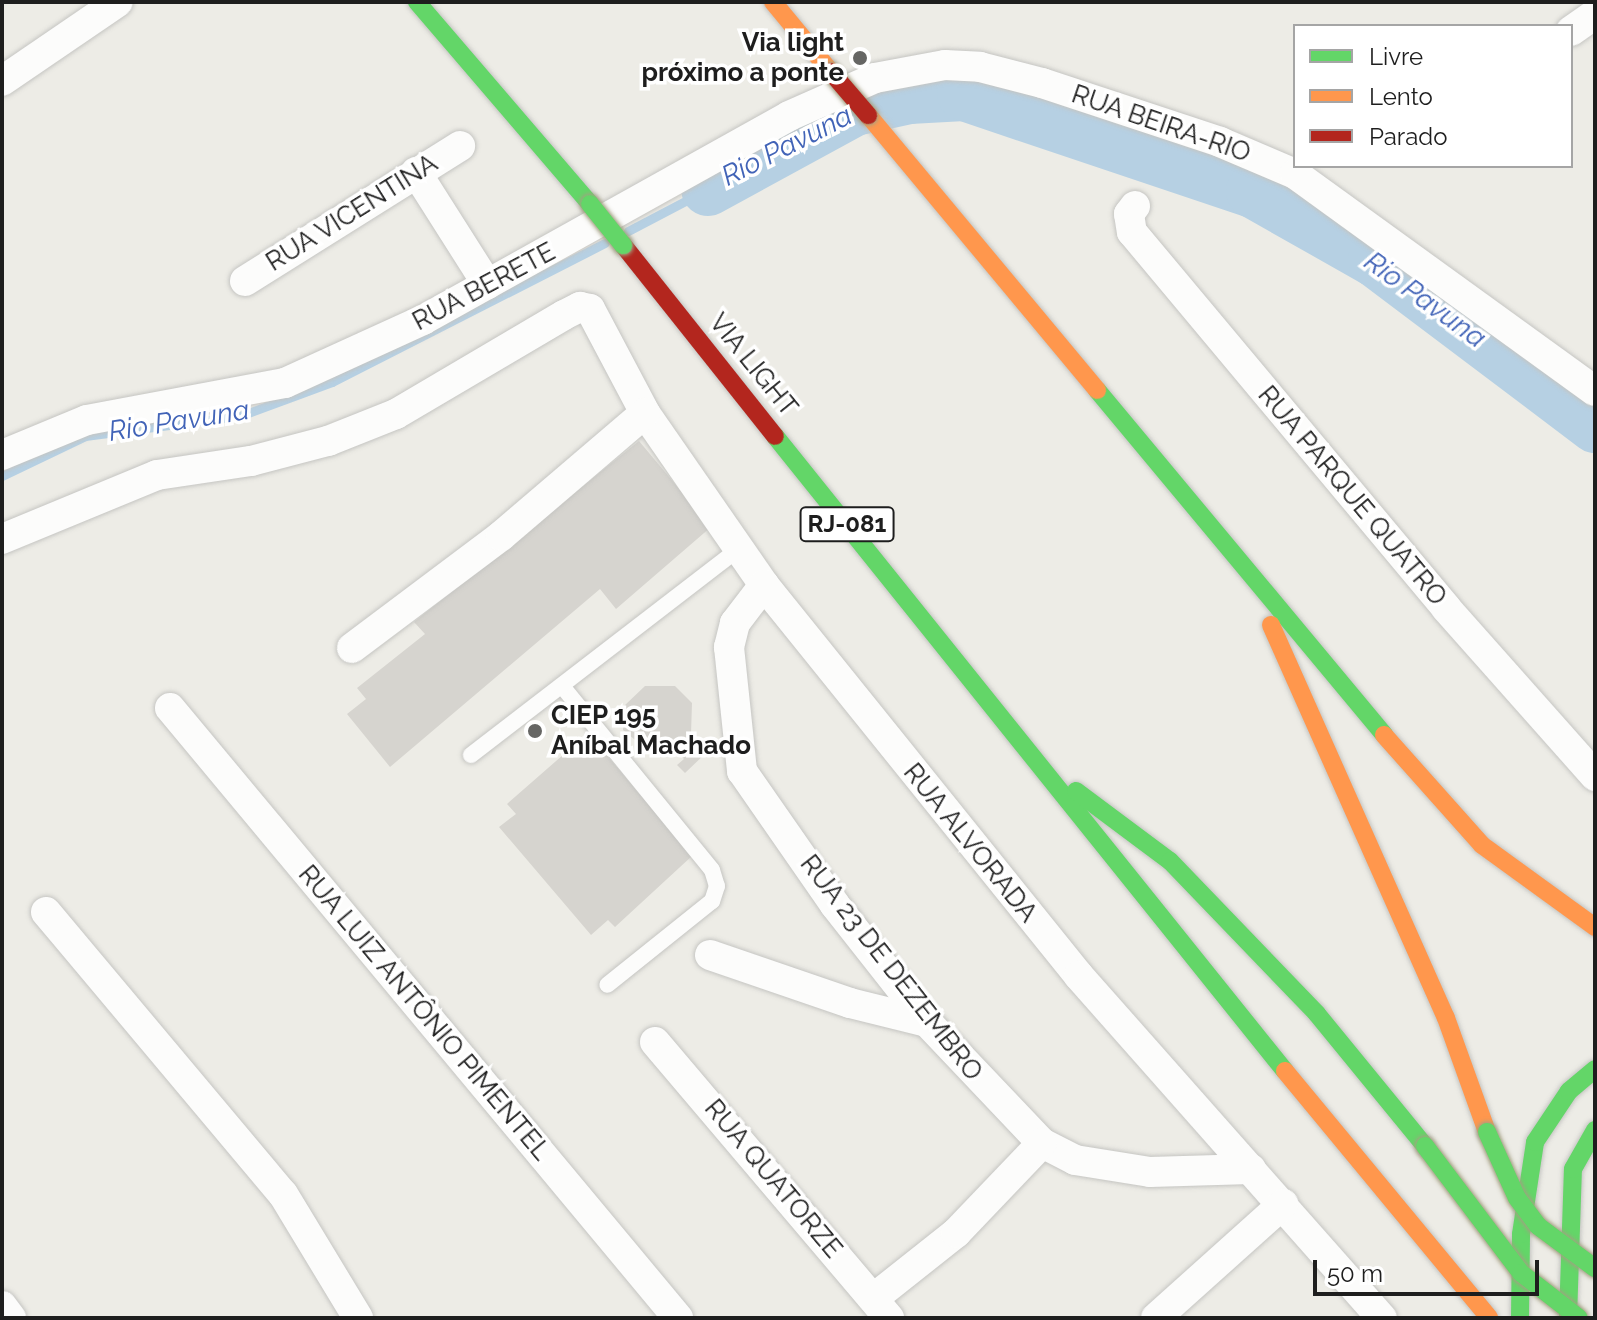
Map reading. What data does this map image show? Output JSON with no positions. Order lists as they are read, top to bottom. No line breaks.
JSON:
{"streets":{"main road":["VIA LIGHT","RJ-081"],"street":["RUA BEIRA-RIO","RUA VICENTINA","RUA BERETE","RUA PARQUE QUATRO","RUA ALVORADA","RUA 23 DE DEZEMBRO","RUA LUIZ ANTÔNIO PIMENTEL","RUA QUATORZE"]},"crossings":[["RUA BEIRA-RIO","RUA BERETE"],["VIA LIGHT","RJ-081"],["RUA ALVORADA","RUA 23 DE DEZEMBRO"]],"water":["Rio Pavuna"],"places":["Via light próximo a ponte","CIEP 195 Aníbal Machado"],"legend":["Livre","Lento","Parado"],"scale_bar":"50 m"}
